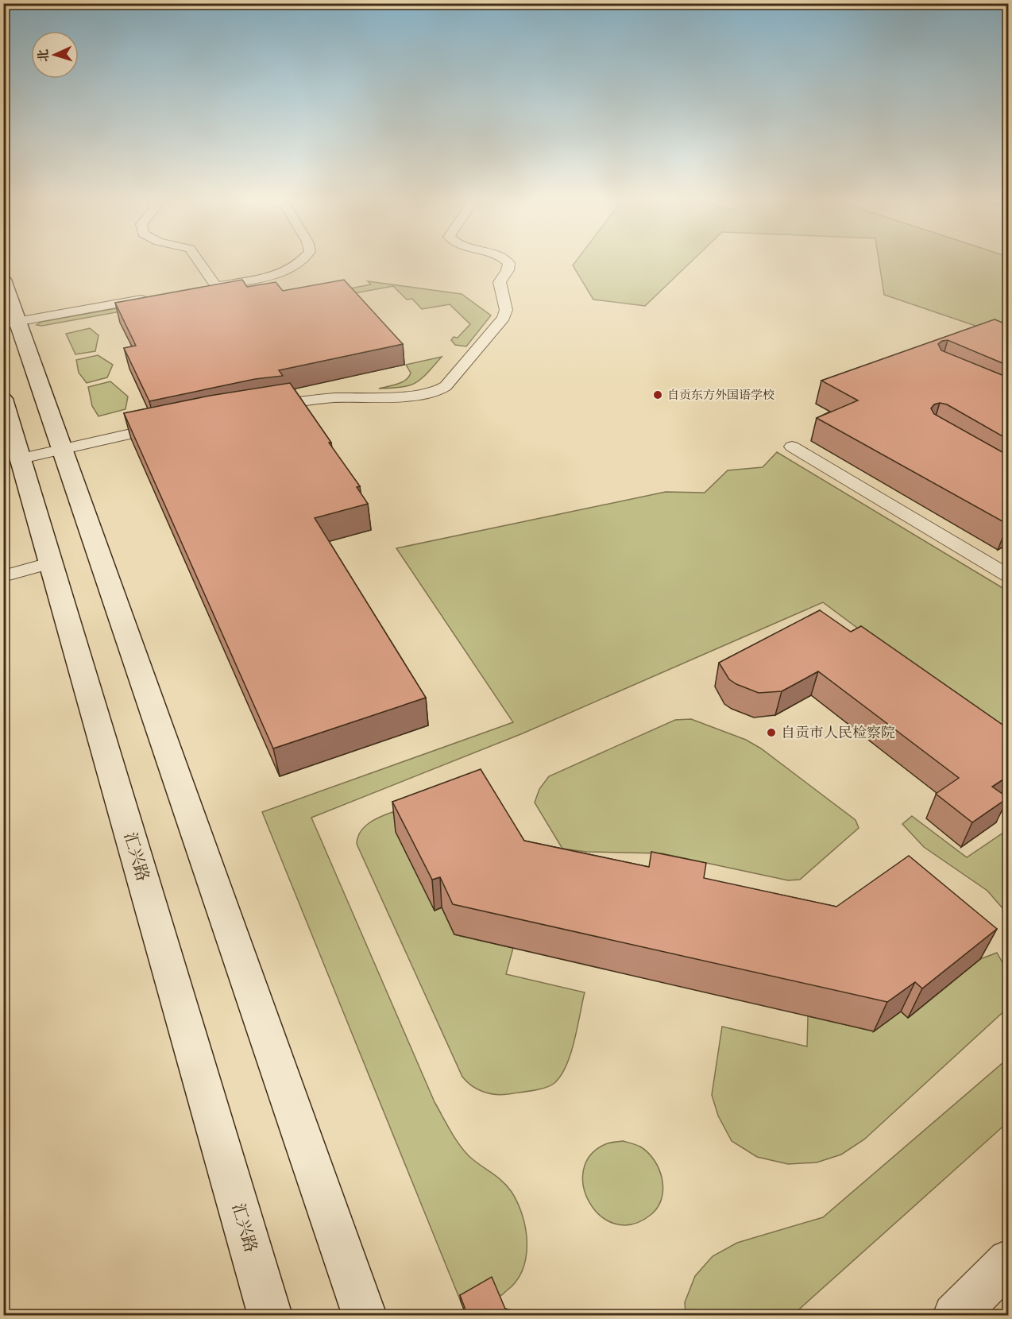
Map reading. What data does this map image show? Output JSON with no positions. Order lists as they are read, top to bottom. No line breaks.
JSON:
{"streets":{"main road":["汇兴路"]},"places":["自贡东方外国语学校","自贡市人民检察院"],"north":"left"}
